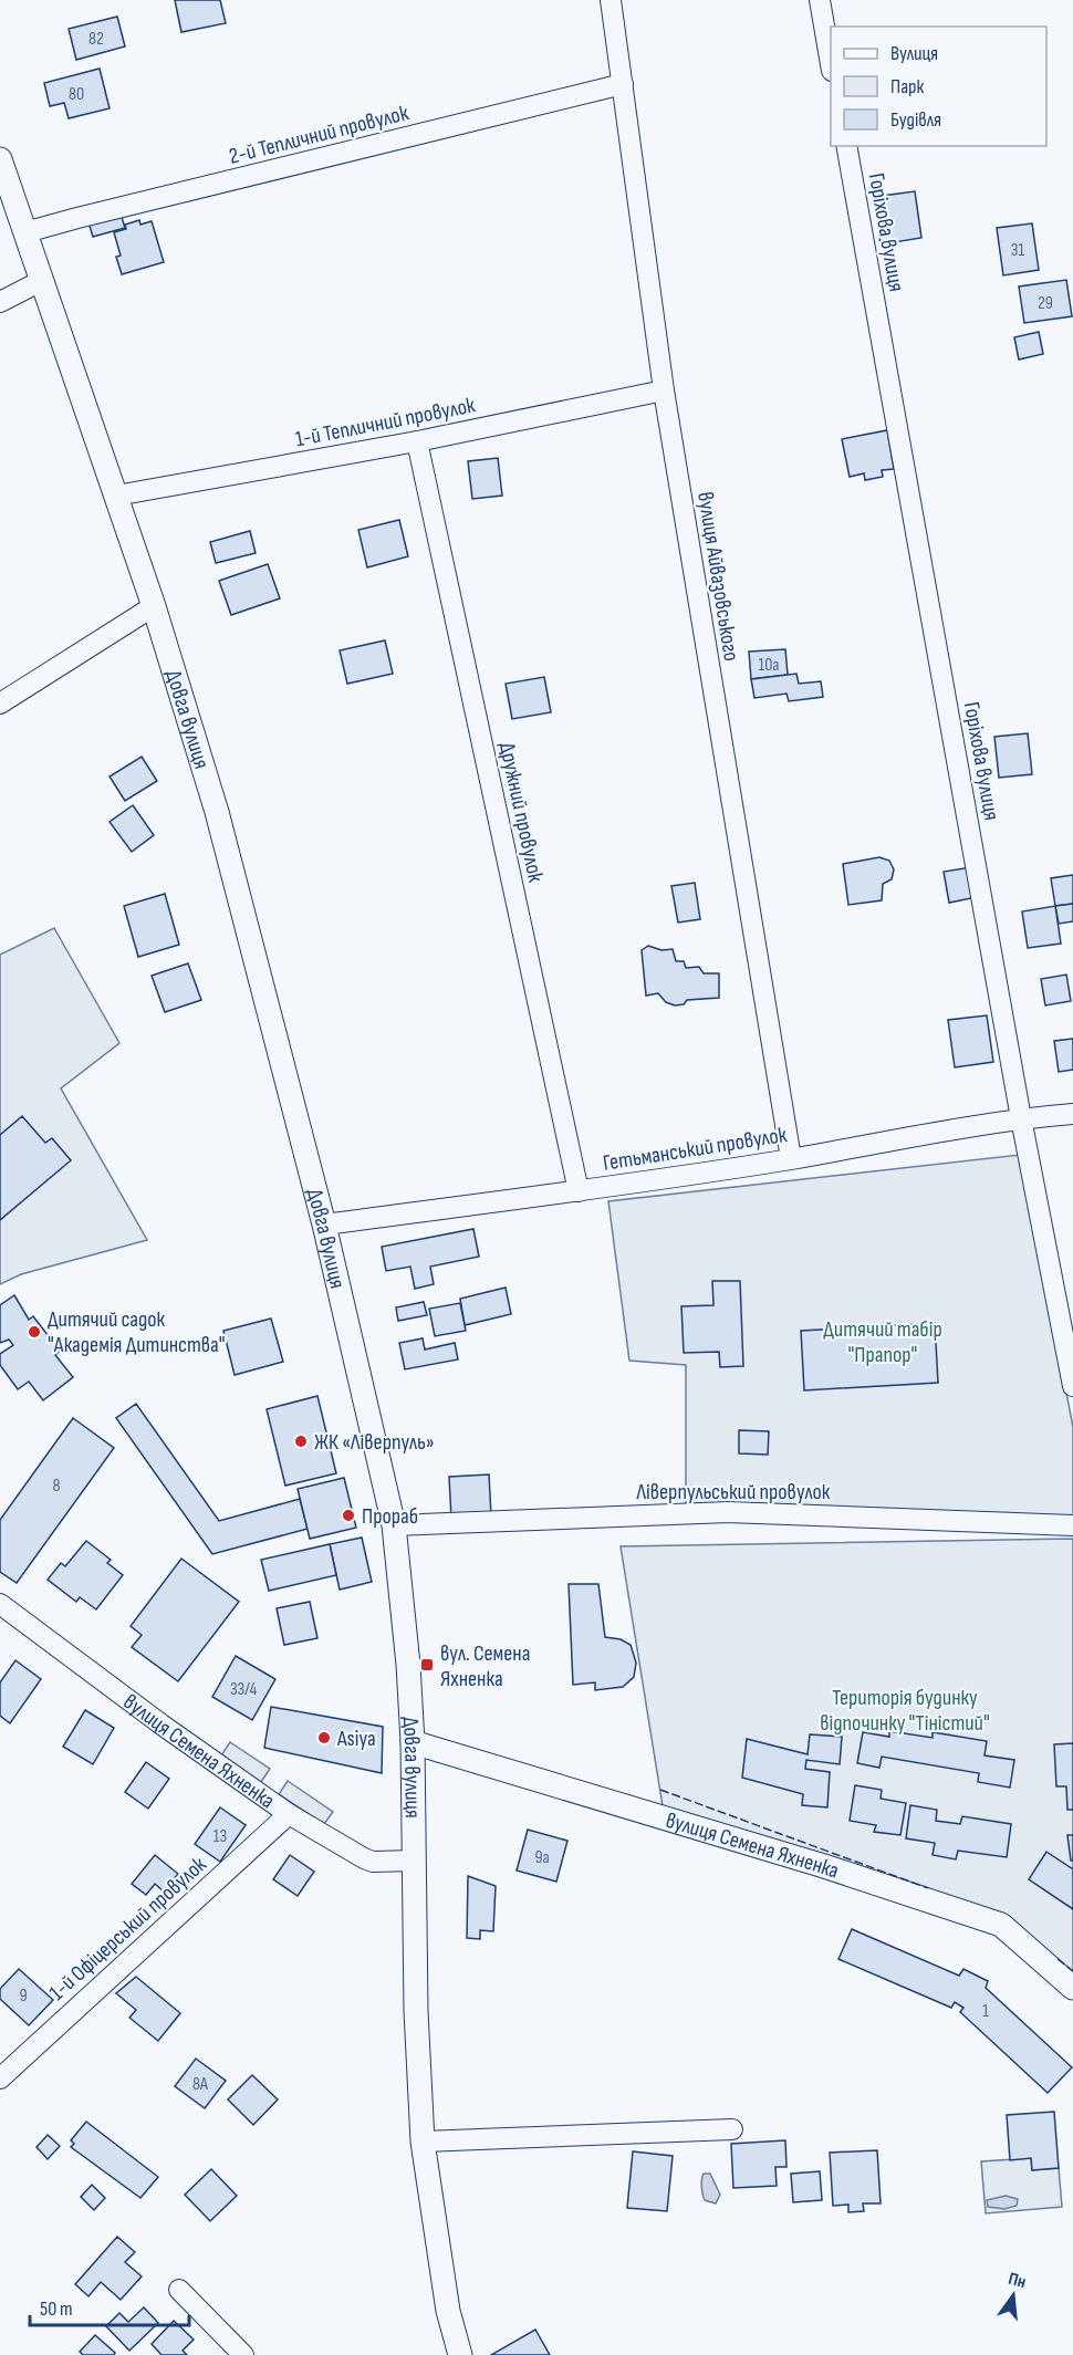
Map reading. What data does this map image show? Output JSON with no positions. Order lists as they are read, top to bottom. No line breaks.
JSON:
{"streets":{"street":["2-й Тепличний провулок","Горіхова вулиця","1-й Тепличний провулок","вулиця Айвазовського","Довга вулиця","Дружний провулок","Гетьманський провулок","Ліверпульський провулок","вулиця Семена Яхненка","1-й Офіцерський провулок"]},"crossings":[["2-й Тепличний провулок","вулиця Айвазовського"],["2-й Тепличний провулок","Довга вулиця"],["Горіхова вулиця","Гетьманський провулок"],["1-й Тепличний провулок","вулиця Айвазовського"],["1-й Тепличний провулок","Довга вулиця"],["1-й Тепличний провулок","Дружний провулок"],["вулиця Айвазовського","Гетьманський провулок"],["Довга вулиця","Гетьманський провулок"],["Довга вулиця","Ліверпульський провулок"],["Довга вулиця","вулиця Семена Яхненка"],["Дружний провулок","Гетьманський провулок"],["вулиця Семена Яхненка","1-й Офіцерський провулок"]],"parks":["Дитячий табір \"Прапор\"","Територія будинку відпочинку \"Тіністий\""],"places":{"other":["Дитячий садок \"Академія Дитинства\"","ЖК «Ліверпуль»","Прораб","Asiya"],"transit":["вул. Семена Яхненка"]},"house_numbers":["82","80","31","29","10а","8","33/4","13","9а","9","1","8А"],"legend":["Вулиця","Парк","Будівля"],"scale_bar":"50 m","north":"top"}
